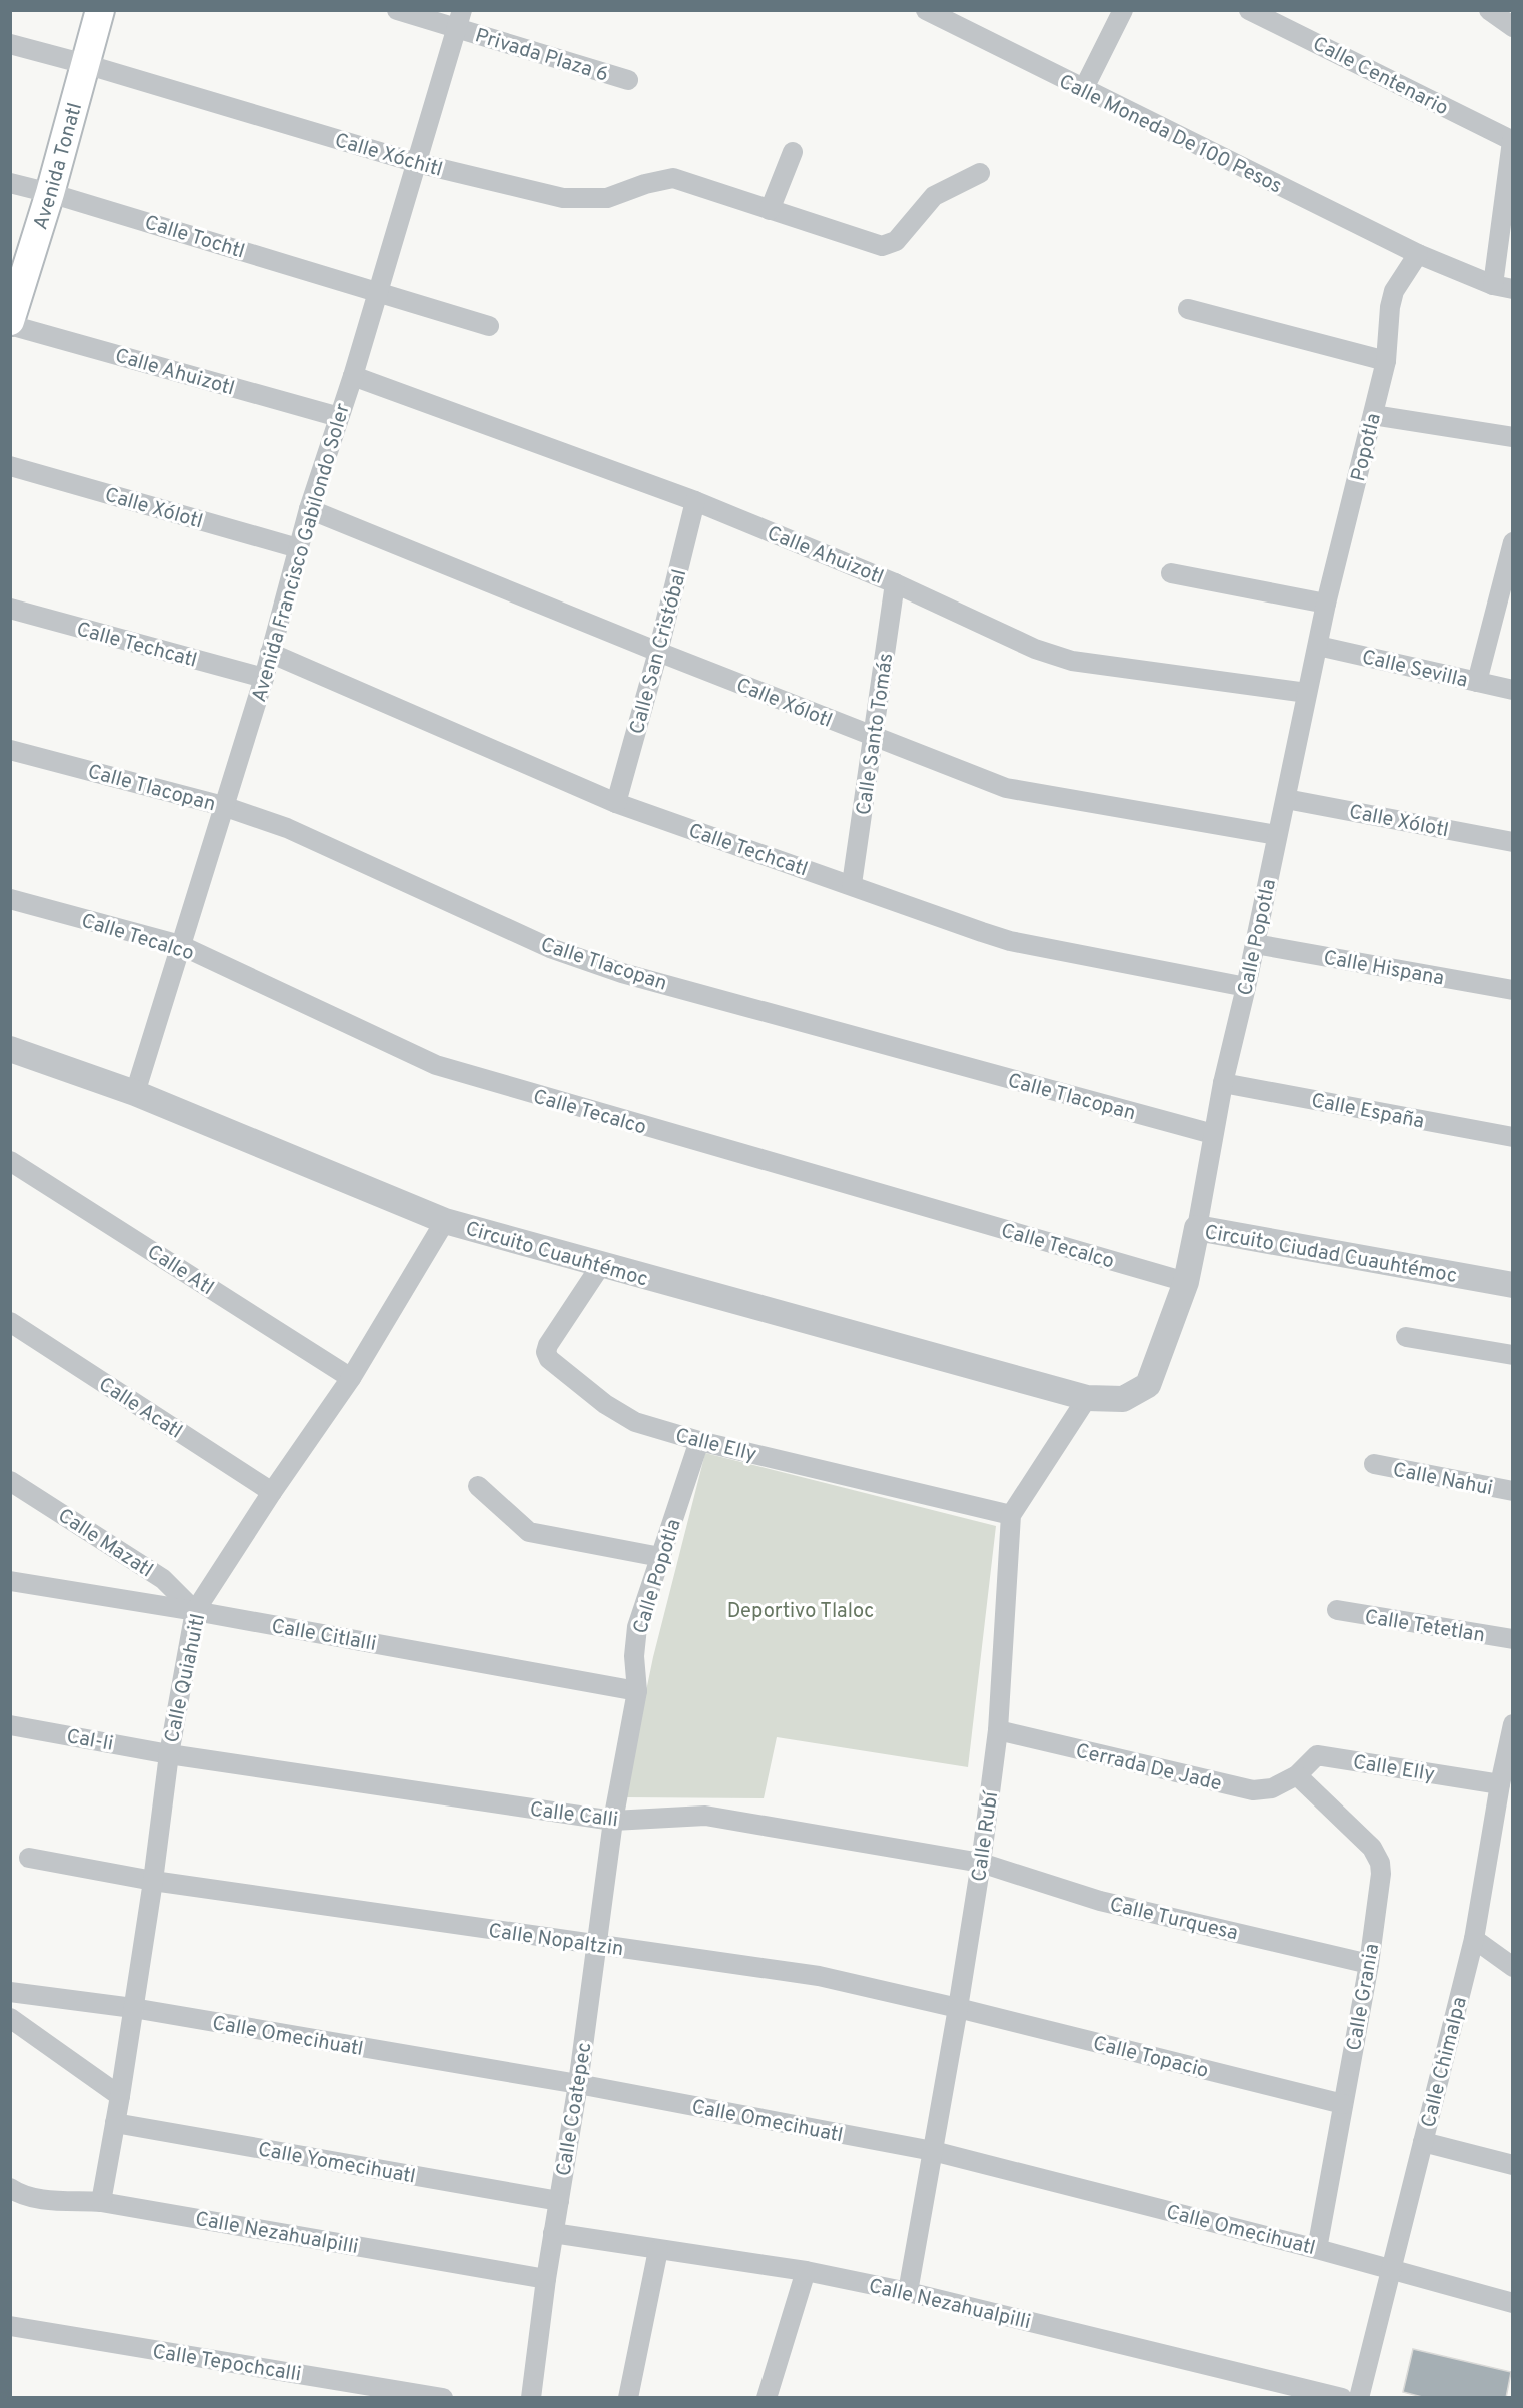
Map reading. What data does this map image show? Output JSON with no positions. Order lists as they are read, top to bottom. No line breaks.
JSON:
{"streets":{"main road":["Avenida Tonatl"],"street":["Privada Plaza 6","Calle Centenario","Calle Moneda De 100 Pesos","Calle Xóchitl","Calle Tochtl","Calle Ahuizotl","Popotla","Calle Xólotl","Avenida Francisco Gabilondo Soler","Calle Techcatl","Calle San Cristóbal","Calle Sevilla","Calle Santo Tomás","Calle Tlacopan","Calle Tecalco","Calle Popotla","Calle Hispana","Calle España","Circuito Cuauhtémoc","Circuito Ciudad Cuauhtémoc","Calle Atl","Calle Acatl","Calle Elly","Calle Nahui","Calle Mazatl","Calle Tetetlan","Calle Citlalli","Calle Quiahuitl","Cal-li","Cerrada De Jade","Calle Calli","Calle Rubí","Calle Turquesa","Calle Nopaltzin","Calle Grania","Calle Omecihuatl","Calle Topacio","Calle Chimalpa","Calle Coatepec","Calle Yomecihuatl","Calle Nezahualpilli","Calle Tepochcalli"]},"crossings":[["Privada Plaza 6","Avenida Francisco Gabilondo Soler"],["Calle Moneda De 100 Pesos","Popotla"],["Calle Xóchitl","Avenida Tonatl"],["Calle Xóchitl","Avenida Francisco Gabilondo Soler"],["Avenida Tonatl","Calle Tochtl"],["Avenida Tonatl","Calle Ahuizotl"],["Calle Tochtl","Avenida Francisco Gabilondo Soler"],["Calle Ahuizotl","Avenida Francisco Gabilondo Soler"],["Calle Ahuizotl","Calle San Cristóbal"],["Calle Ahuizotl","Calle Santo Tomás"],["Calle Ahuizotl","Calle Popotla"],["Popotla","Calle Sevilla"],["Popotla","Calle Popotla"],["Calle Xólotl","Avenida Francisco Gabilondo Soler"],["Calle Xólotl","Calle San Cristóbal"],["Calle Xólotl","Calle Santo Tomás"],["Calle Xólotl","Calle Popotla"],["Avenida Francisco Gabilondo Soler","Calle Techcatl"],["Avenida Francisco Gabilondo Soler","Calle Tlacopan"],["Avenida Francisco Gabilondo Soler","Calle Tecalco"],["Avenida Francisco Gabilondo Soler","Circuito Cuauhtémoc"],["Calle Techcatl","Calle San Cristóbal"],["Calle Techcatl","Calle Santo Tomás"],["Calle Techcatl","Calle Popotla"],["Calle Sevilla","Calle Popotla"],["Calle Tlacopan","Calle Popotla"],["Calle Tecalco","Circuito Ciudad Cuauhtémoc"],["Calle Popotla","Calle Hispana"],["Calle Popotla","Calle España"],["Calle Popotla","Circuito Ciudad Cuauhtémoc"],["Calle Popotla","Calle Elly"],["Calle Popotla","Calle Citlalli"],["Calle Popotla","Calle Calli"],["Calle Popotla","Calle Coatepec"],["Circuito Cuauhtémoc","Circuito Ciudad Cuauhtémoc"],["Circuito Cuauhtémoc","Calle Elly"],["Circuito Cuauhtémoc","Calle Quiahuitl"],["Circuito Cuauhtémoc","Calle Rubí"],["Calle Atl","Calle Quiahuitl"],["Calle Acatl","Calle Quiahuitl"],["Calle Elly","Cerrada De Jade"],["Calle Elly","Calle Rubí"],["Calle Elly","Calle Grania"],["Calle Elly","Calle Chimalpa"],["Calle Mazatl","Calle Citlalli"],["Calle Mazatl","Calle Quiahuitl"],["Calle Citlalli","Calle Quiahuitl"],["Calle Quiahuitl","Cal-li"],["Calle Quiahuitl","Calle Calli"],["Calle Quiahuitl","Calle Nopaltzin"],["Calle Quiahuitl","Calle Omecihuatl"],["Calle Quiahuitl","Calle Yomecihuatl"],["Calle Quiahuitl","Calle Nezahualpilli"],["Cal-li","Calle Calli"],["Cerrada De Jade","Calle Rubí"],["Cerrada De Jade","Calle Grania"],["Calle Calli","Calle Rubí"],["Calle Calli","Calle Turquesa"],["Calle Calli","Calle Coatepec"],["Calle Rubí","Calle Turquesa"],["Calle Rubí","Calle Nopaltzin"],["Calle Rubí","Calle Omecihuatl"],["Calle Rubí","Calle Topacio"],["Calle Rubí","Calle Nezahualpilli"],["Calle Turquesa","Calle Grania"],["Calle Nopaltzin","Calle Topacio"],["Calle Nopaltzin","Calle Coatepec"],["Calle Grania","Calle Omecihuatl"],["Calle Grania","Calle Topacio"],["Calle Omecihuatl","Calle Chimalpa"],["Calle Omecihuatl","Calle Coatepec"],["Calle Coatepec","Calle Yomecihuatl"],["Calle Coatepec","Calle Nezahualpilli"]],"parks":["Deportivo Tlaloc"]}
